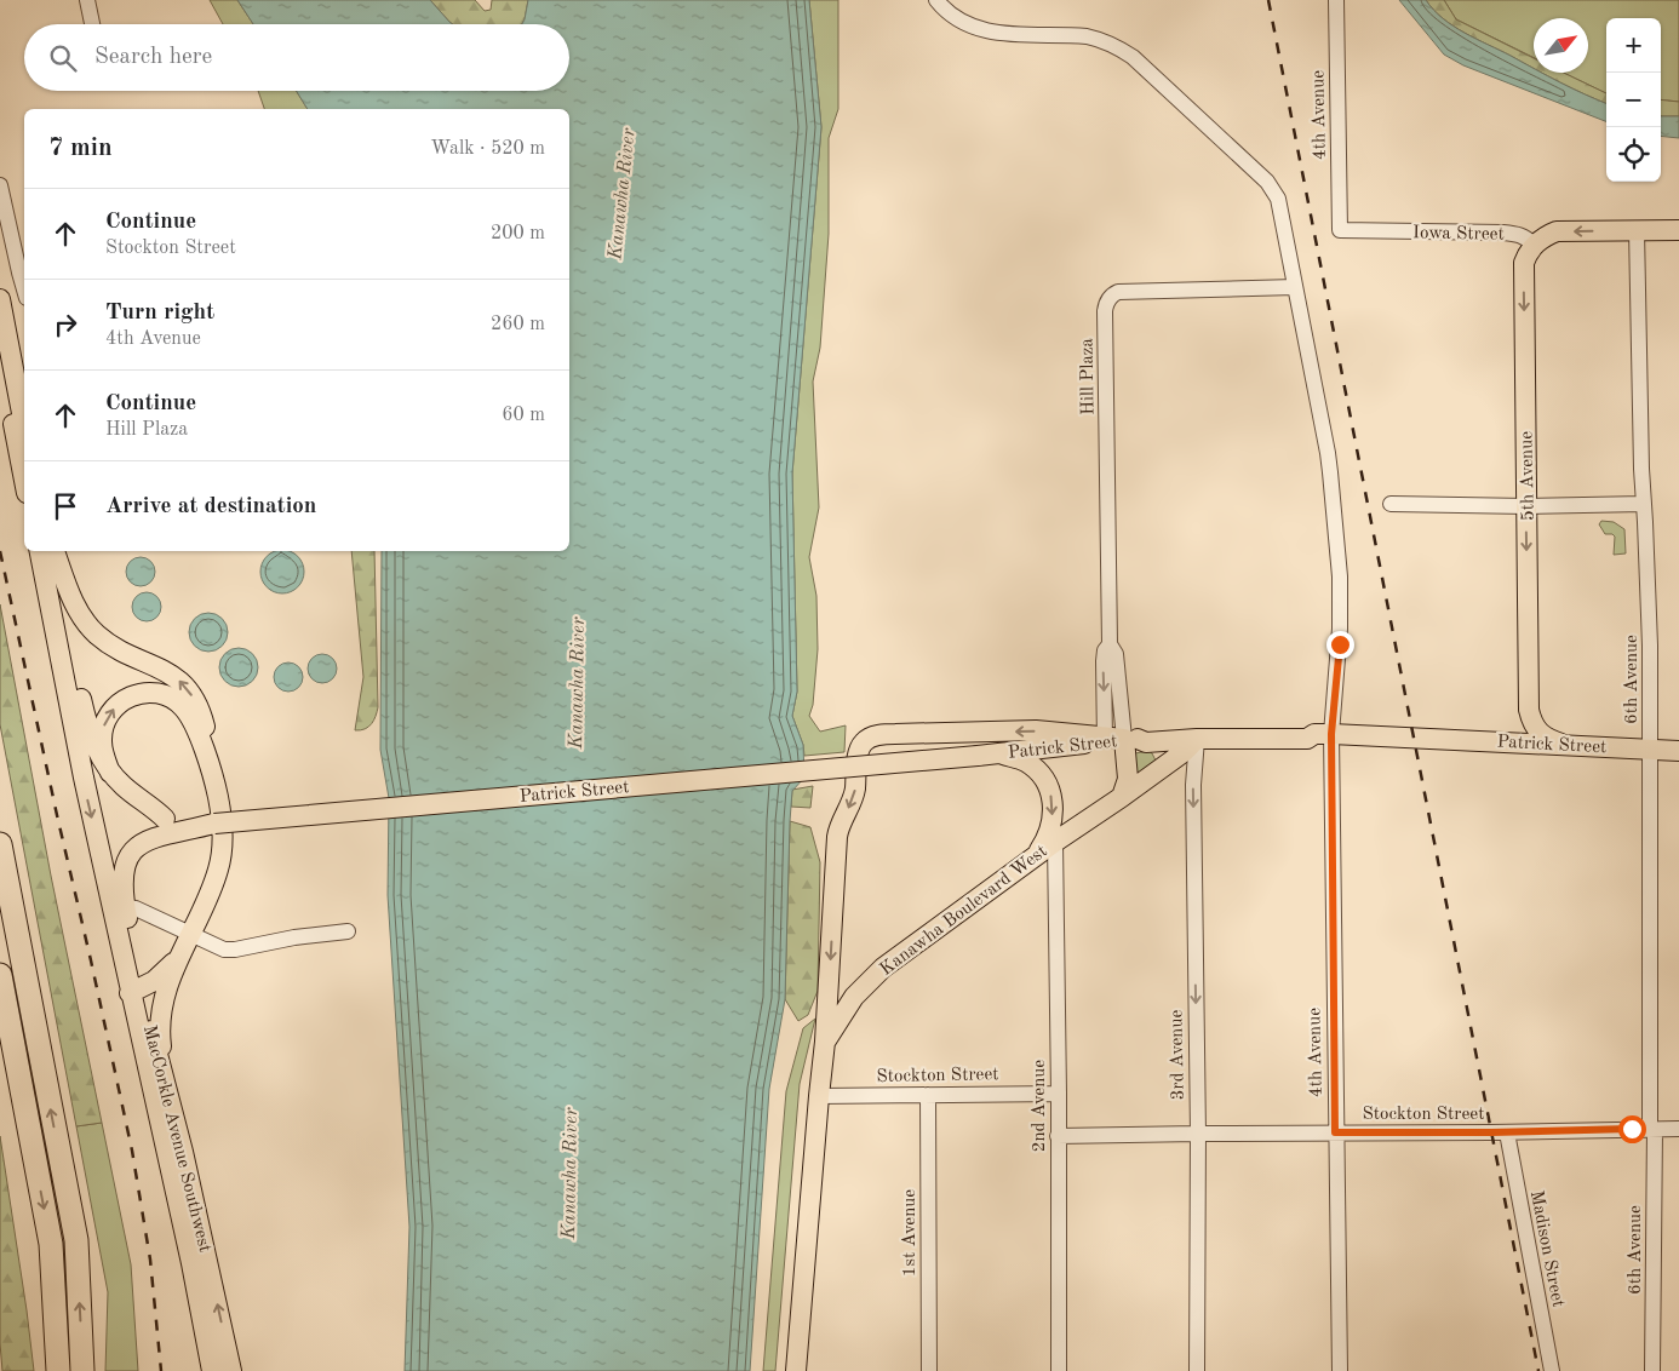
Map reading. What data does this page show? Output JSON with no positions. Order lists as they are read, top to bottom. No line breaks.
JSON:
{"streets":{"main road":["5th Avenue","Patrick Street","Kanawha Boulevard West","MacCorkle Avenue Southwest"],"street":["4th Avenue","Iowa Street","Hill Plaza","6th Avenue","3rd Avenue","Stockton Street","2nd Avenue","1st Avenue","Madison Street"]},"crossings":[["4th Avenue","Iowa Street"],["4th Avenue","Patrick Street"],["4th Avenue","Stockton Street"],["Iowa Street","5th Avenue"],["Hill Plaza","Patrick Street"],["Hill Plaza","Kanawha Boulevard West"],["6th Avenue","Patrick Street"],["6th Avenue","Stockton Street"],["Patrick Street","Kanawha Boulevard West"],["Patrick Street","3rd Avenue"],["Kanawha Boulevard West","3rd Avenue"],["Kanawha Boulevard West","Stockton Street"],["Kanawha Boulevard West","2nd Avenue"],["3rd Avenue","Stockton Street"],["Stockton Street","2nd Avenue"],["Stockton Street","1st Avenue"],["Stockton Street","Madison Street"]],"one_way":["5th Avenue","3rd Avenue"],"water":["Kanawha River"],"north":"top right","page":{"map_buttons":["+","−"],"search":"Search here","heading":["7 min","Walk · 520 m"],"list":[["Continue","Stockton Street","200 m"],["Turn right","4th Avenue","260 m"],["Continue","Hill Plaza","60 m"],"Arrive at destination"]}}
